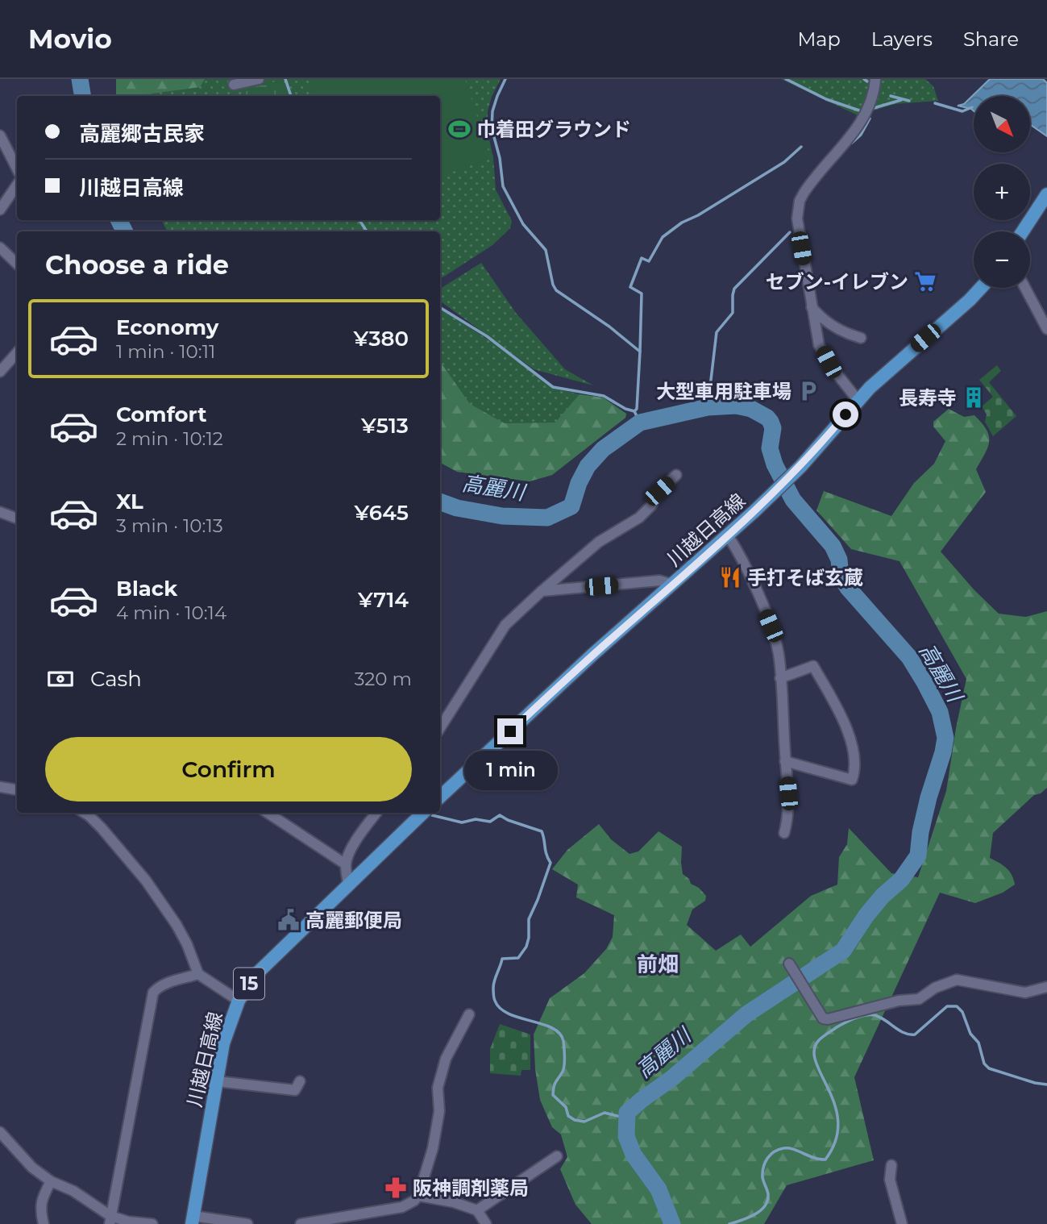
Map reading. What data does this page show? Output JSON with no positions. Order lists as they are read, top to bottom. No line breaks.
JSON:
{"streets":{"main road":["川越日高線","15"]},"districts":["前畑"],"water":["高麗川"],"places":{"sports":["巾着田グラウンド"],"supermarket":["セブン-イレブン"],"parking":["大型車用駐車場"],"building":["長寿寺"],"restaurant":["手打そば玄蔵"],"public building":["高麗郵便局"],"pharmacy":["阪神調剤薬局"]},"north":"bottom right","page":{"header":"Movio","nav":["Map","Layers","Share"],"map_buttons":["+","−"],"banner":["高麗郷古民家","川越日高線"],"heading":"Choose a ride","list":[{"name":"Economy","note":"1 min · 10:11","value":"¥380"},{"name":"Comfort","note":"2 min · 10:12","value":"¥513"},{"name":"XL","note":"3 min · 10:13","value":"¥645"},{"name":"Black","note":"4 min · 10:14","value":"¥714"}],"pay":["Cash","320 m"],"buttons":"Confirm","bubble":"1 min"}}
